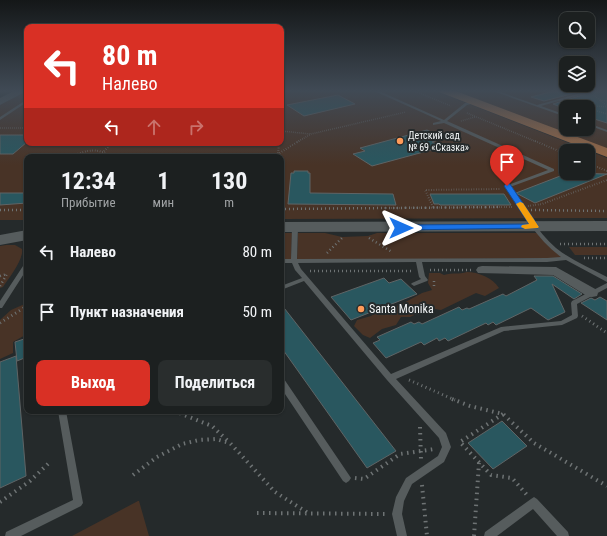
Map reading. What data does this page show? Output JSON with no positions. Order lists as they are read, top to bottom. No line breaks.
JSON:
{"places":["Детский сад № 69 «Сказка»","Santa Monika"],"page":{"map_buttons":["+","−"],"turn":["80 m","Налево"],"eta":["12:34","Прибытие","1","мин","130","m"],"list":[{"name":"Налево","value":"80 m"},{"name":"Пункт назначения","value":"50 m"}],"buttons":["Выход","Поделиться"]}}
